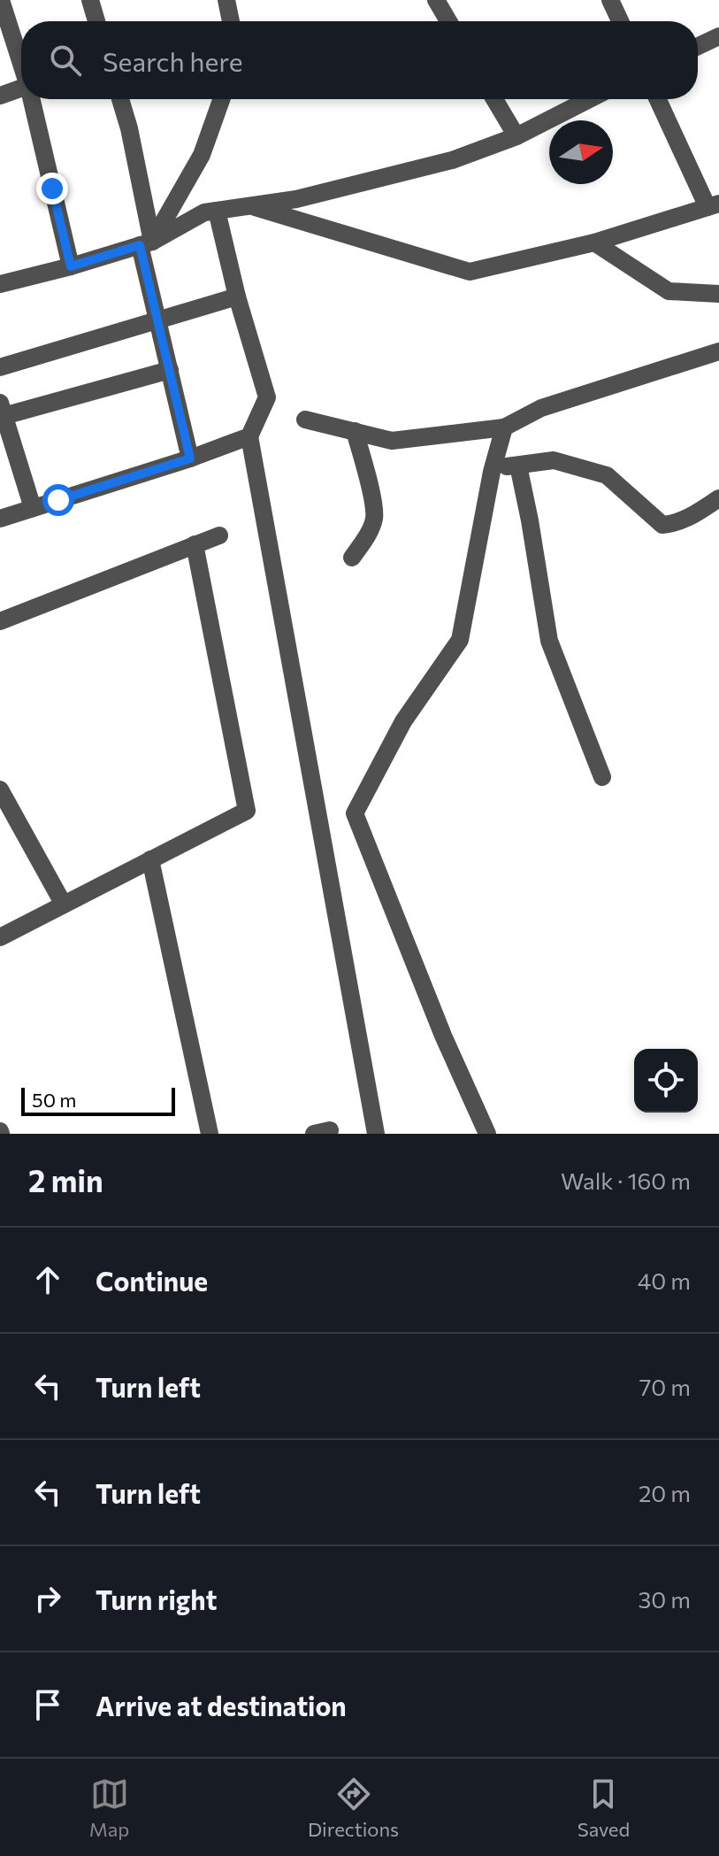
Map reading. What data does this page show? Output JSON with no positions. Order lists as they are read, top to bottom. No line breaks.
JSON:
{"scale_bar":"50 m","north":"right","page":{"search":"Search here","scale":"50 m","heading":["2 min","Walk · 160 m"],"list":[["Continue","40 m"],["Turn left","70 m"],["Turn left","20 m"],["Turn right","30 m"],"Arrive at destination"],"nav":["Map","Directions","Saved"]}}
